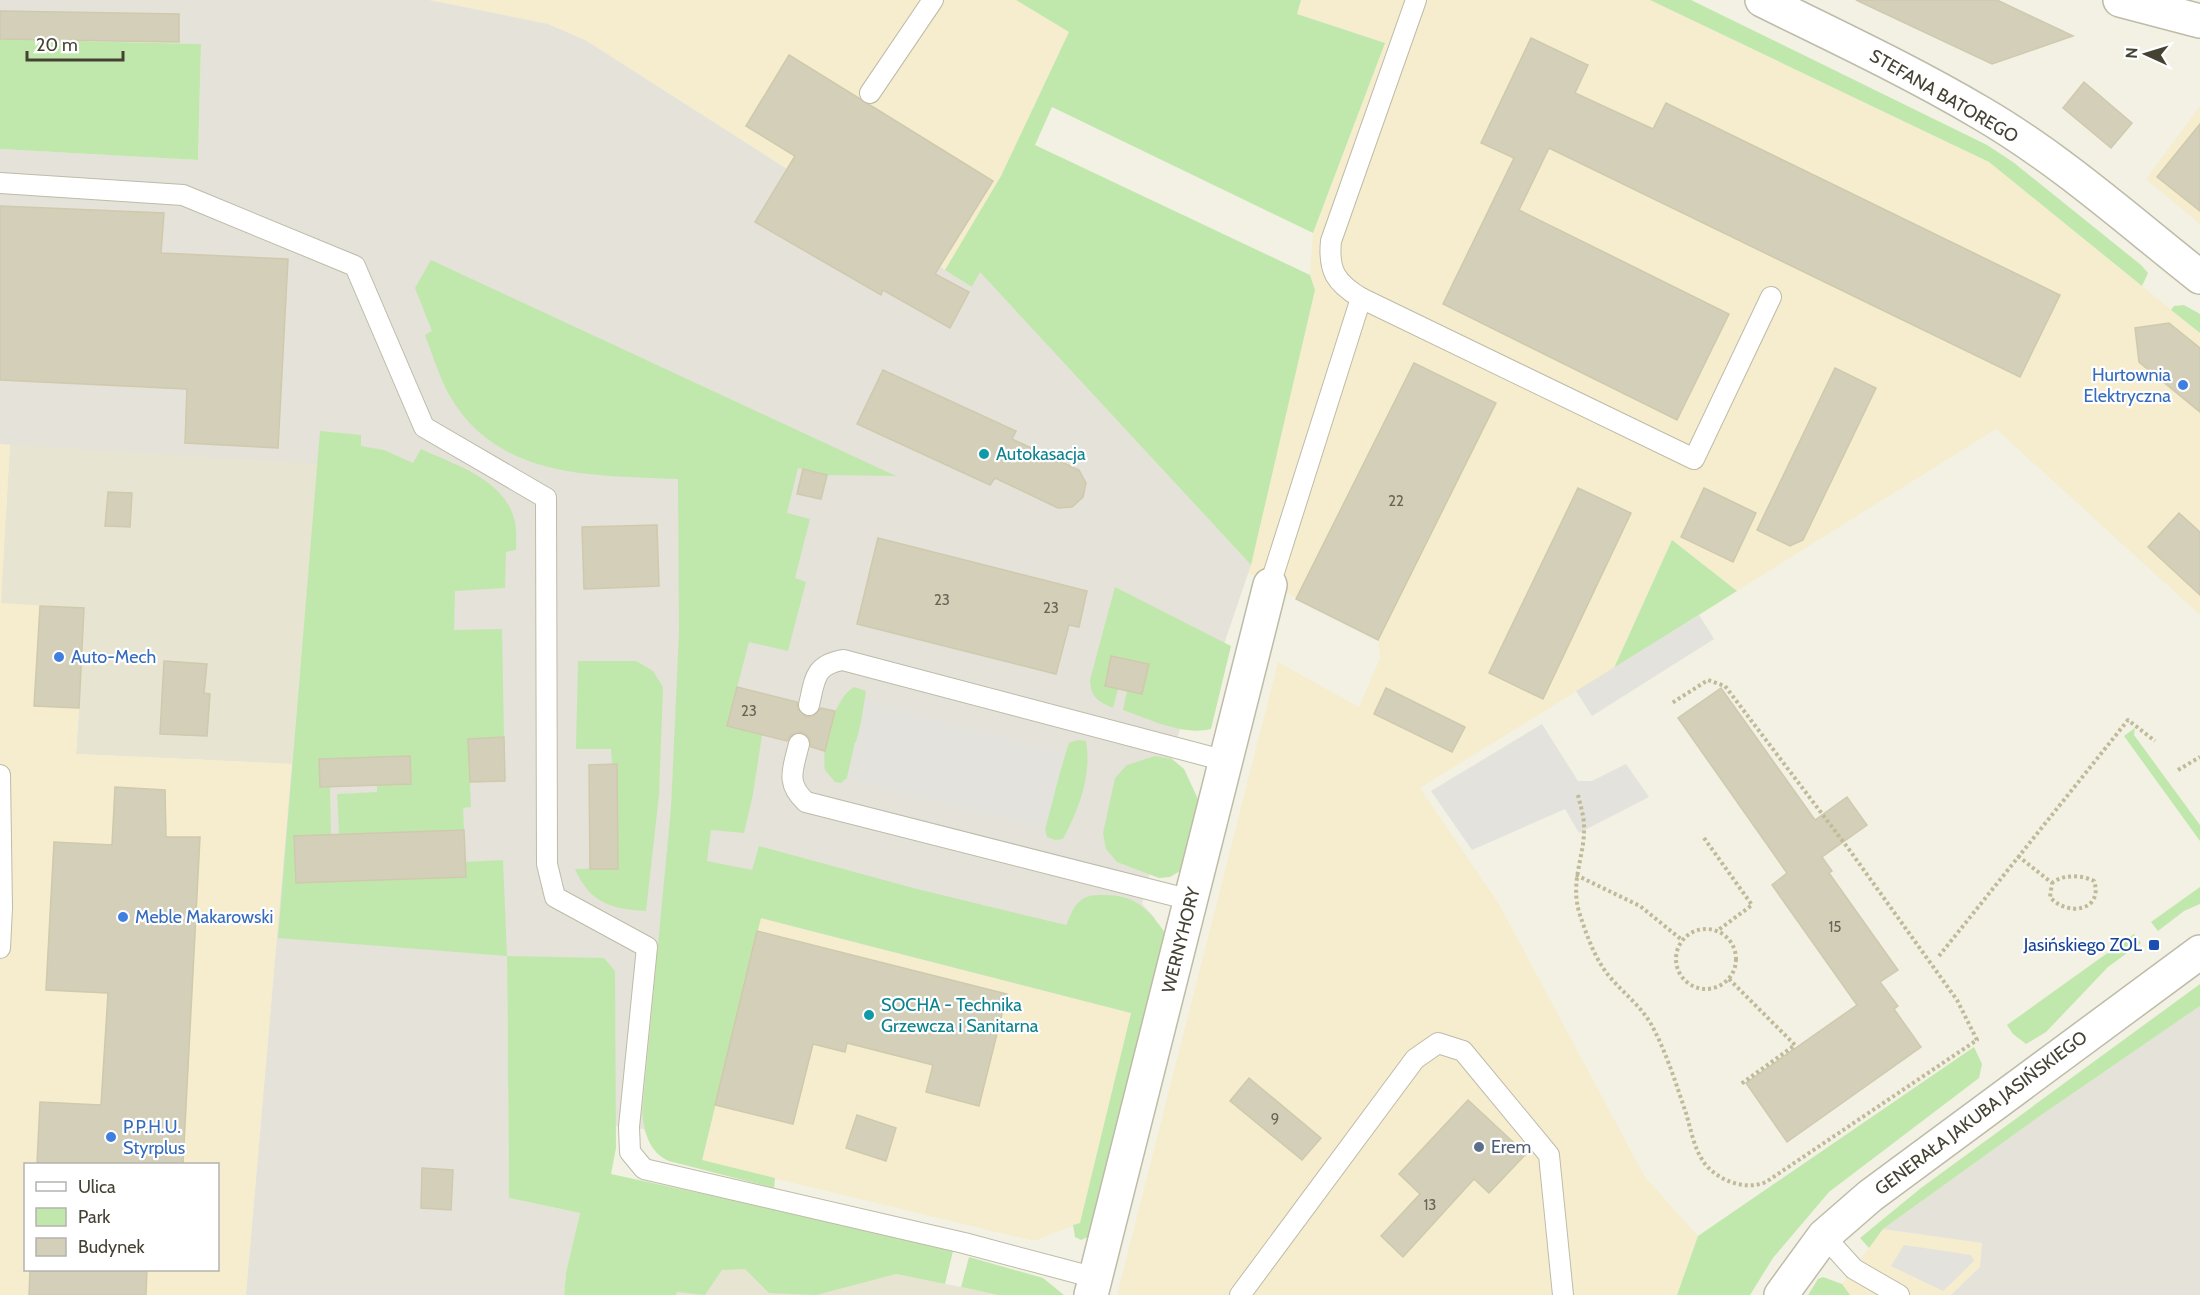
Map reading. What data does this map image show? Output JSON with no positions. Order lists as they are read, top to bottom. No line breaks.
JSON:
{"streets":{"street":["STEFANA BATOREGO","WERNYHORY","GENERAŁA JAKUBA JASIŃSKIEGO"]},"places":{"other":["Hurtownia Elektryczna","Autokasacja","Auto-Mech","Meble Makarowski","SOCHA - Technika Grzewcza i Sanitarna","P.P.H.U. Styrplus","Erem"],"transit":["Jasińskiego ZOL"]},"house_numbers":["22","23","23","23","15","9","13"],"legend":["Ulica","Park","Budynek"],"scale_bar":"20 m","north":"left"}
